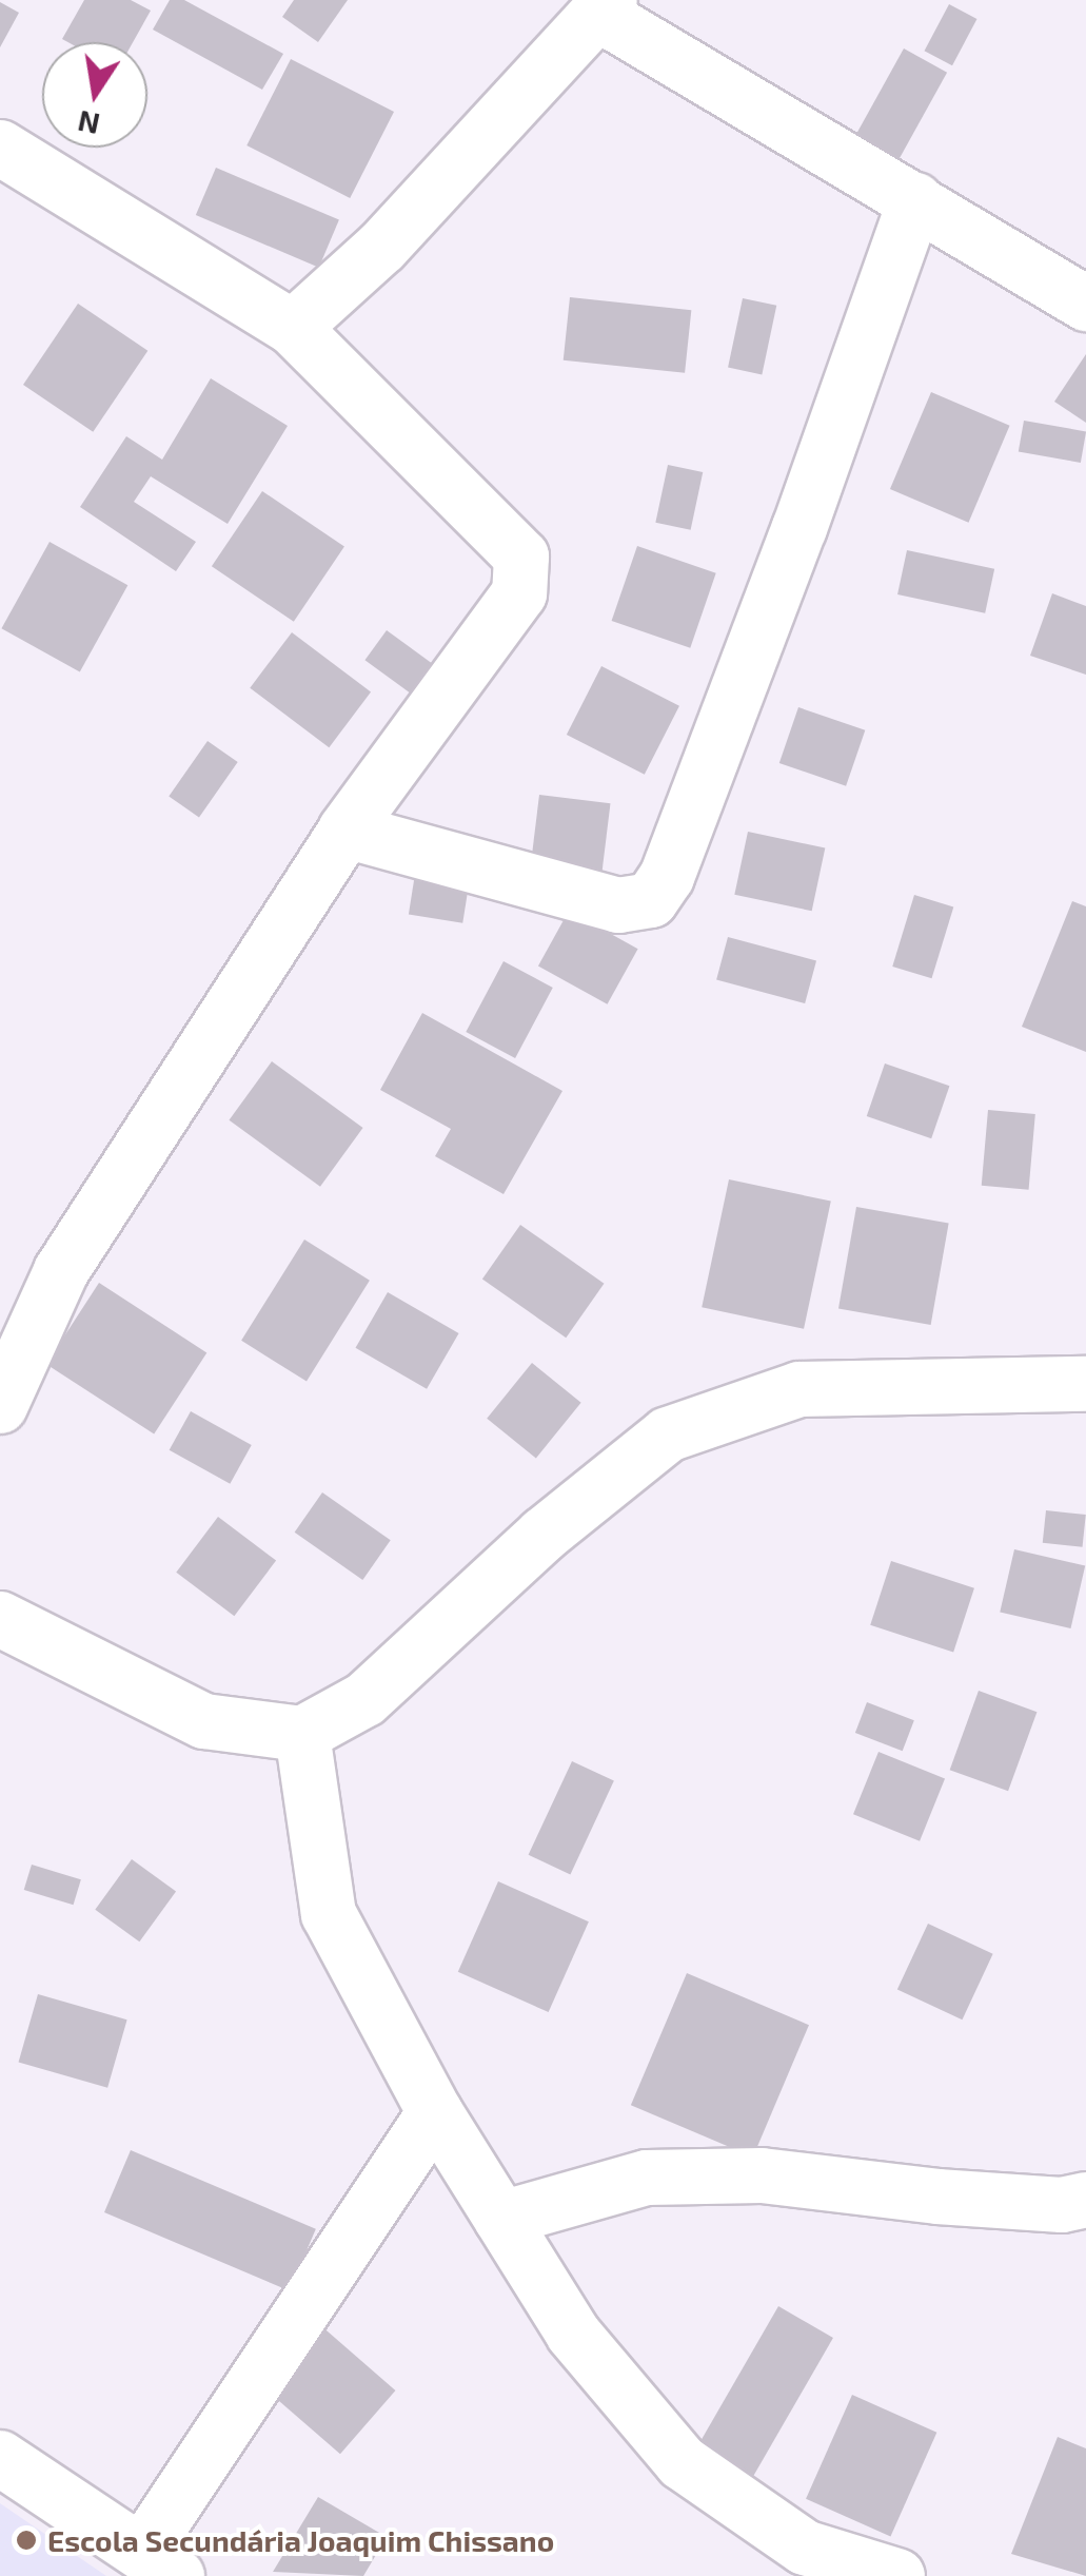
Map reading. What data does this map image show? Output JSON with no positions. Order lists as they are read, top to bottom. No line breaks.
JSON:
{"places":["Escola Secundária Joaquim Chissano"],"north":"bottom"}
